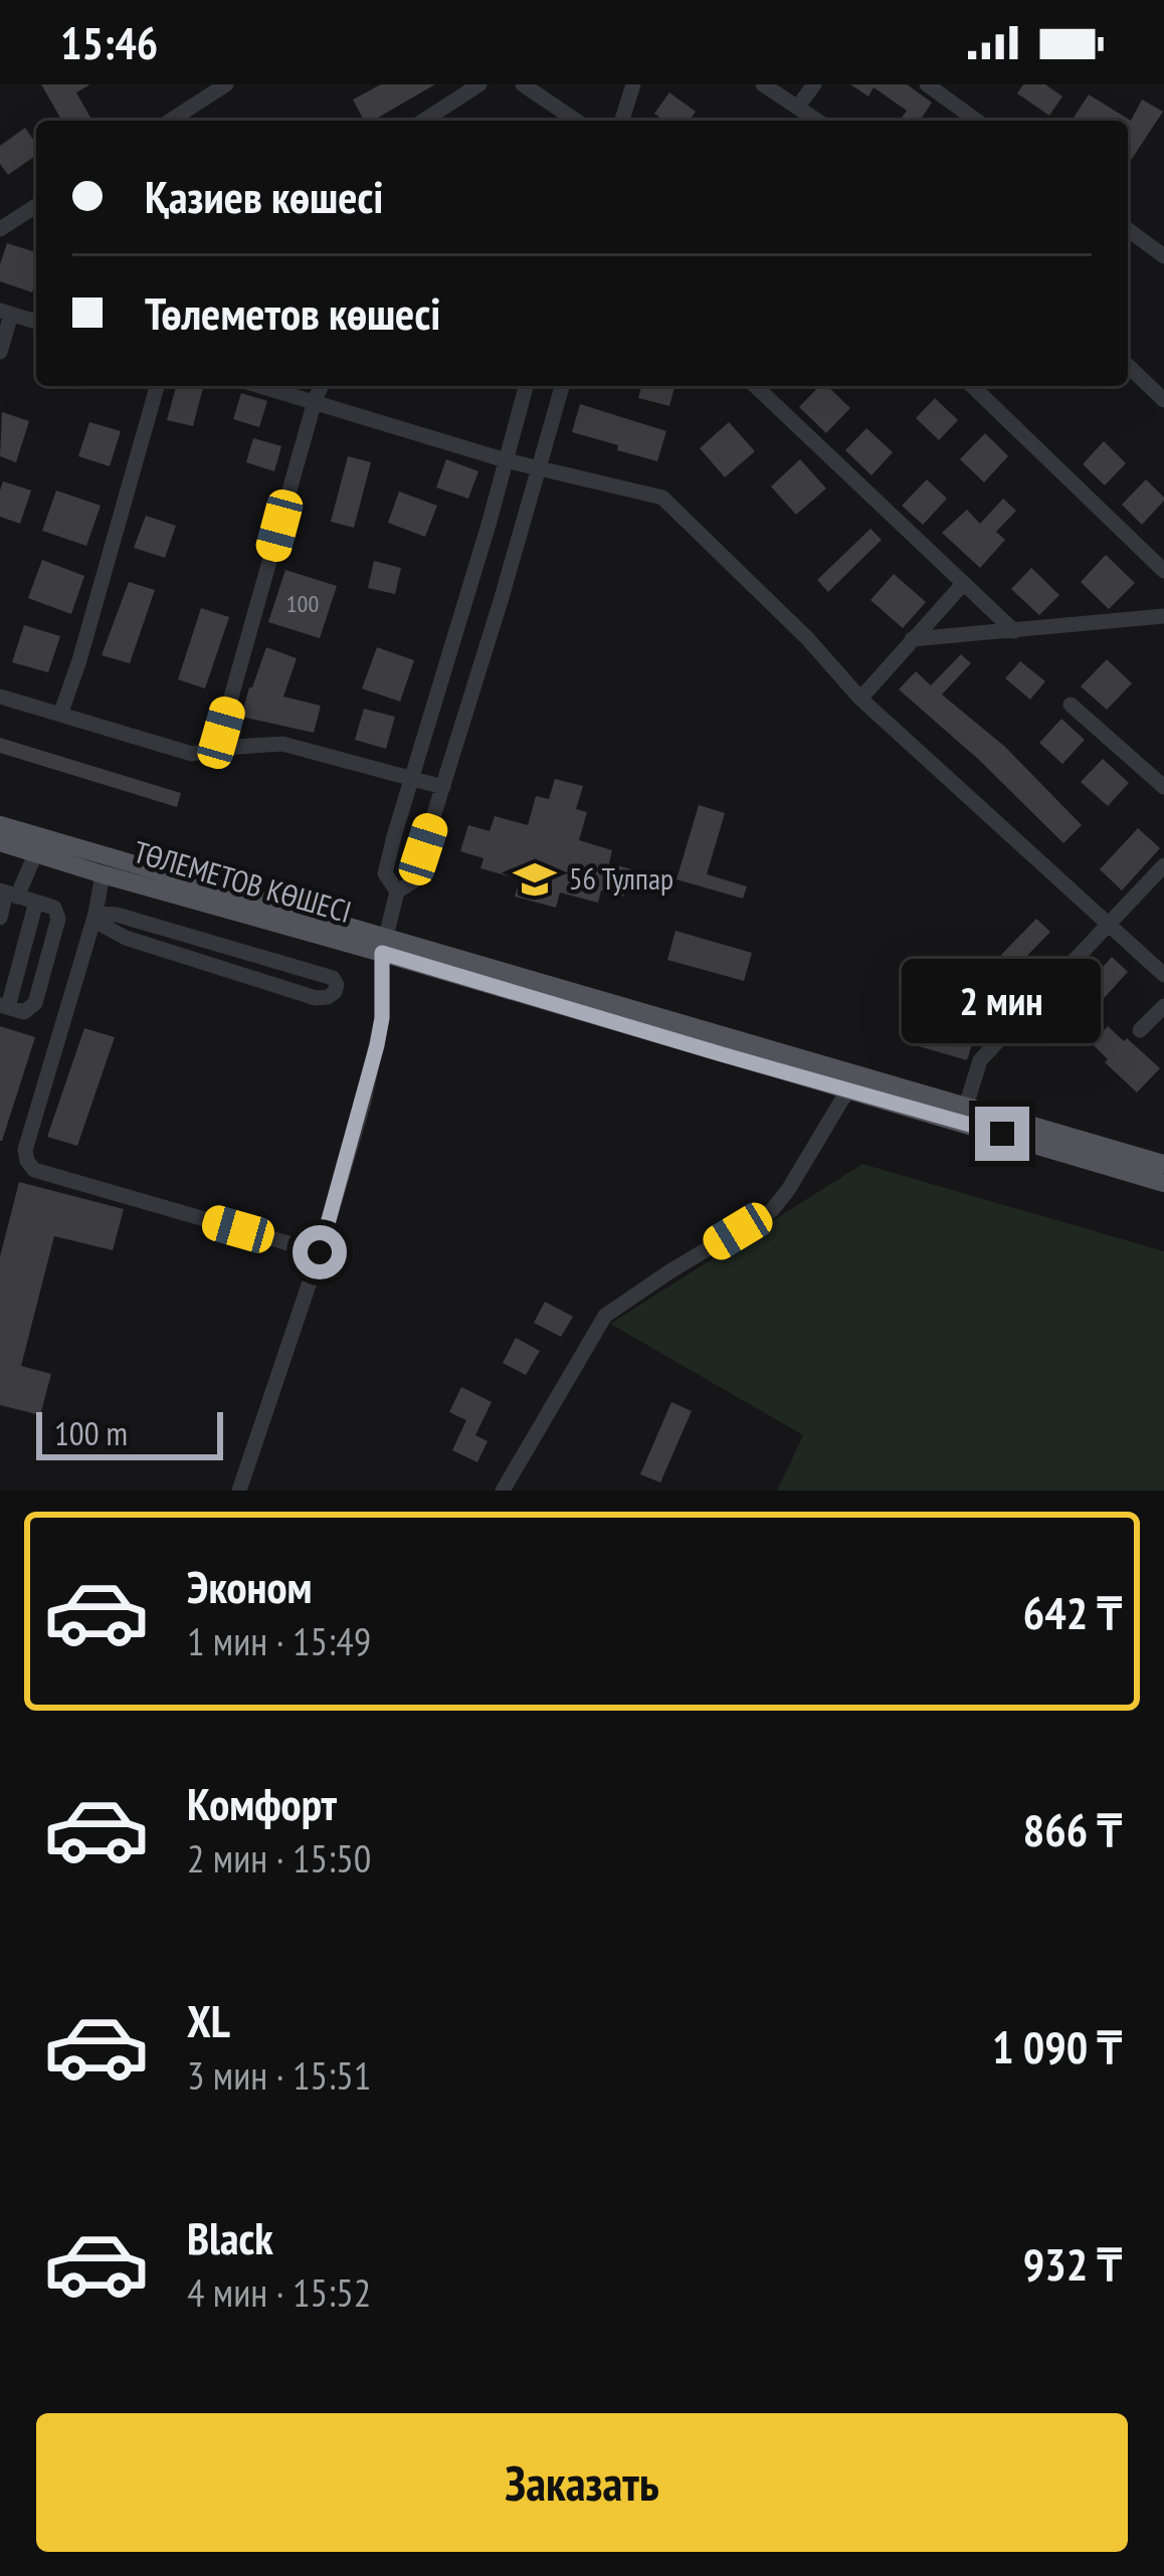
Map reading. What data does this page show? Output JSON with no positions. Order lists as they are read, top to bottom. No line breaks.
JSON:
{"streets":{"main road":["ТӨЛЕМЕТОВ КӨШЕСІ"]},"places":{"school or university":["56 Тулпар"]},"house_numbers":["100"],"scale_bar":"100 m","page":{"status":"15:46","banner":["Қазиев көшесі","Төлеметов көшесі"],"bubble":"2 мин","scale":"100 m","list":[{"name":"Эконом","note":"1 мин · 15:49","value":"642 ₸"},{"name":"Комфорт","note":"2 мин · 15:50","value":"866 ₸"},{"name":"XL","note":"3 мин · 15:51","value":"1 090 ₸"},{"name":"Black","note":"4 мин · 15:52","value":"932 ₸"}],"buttons":"Заказать"}}
